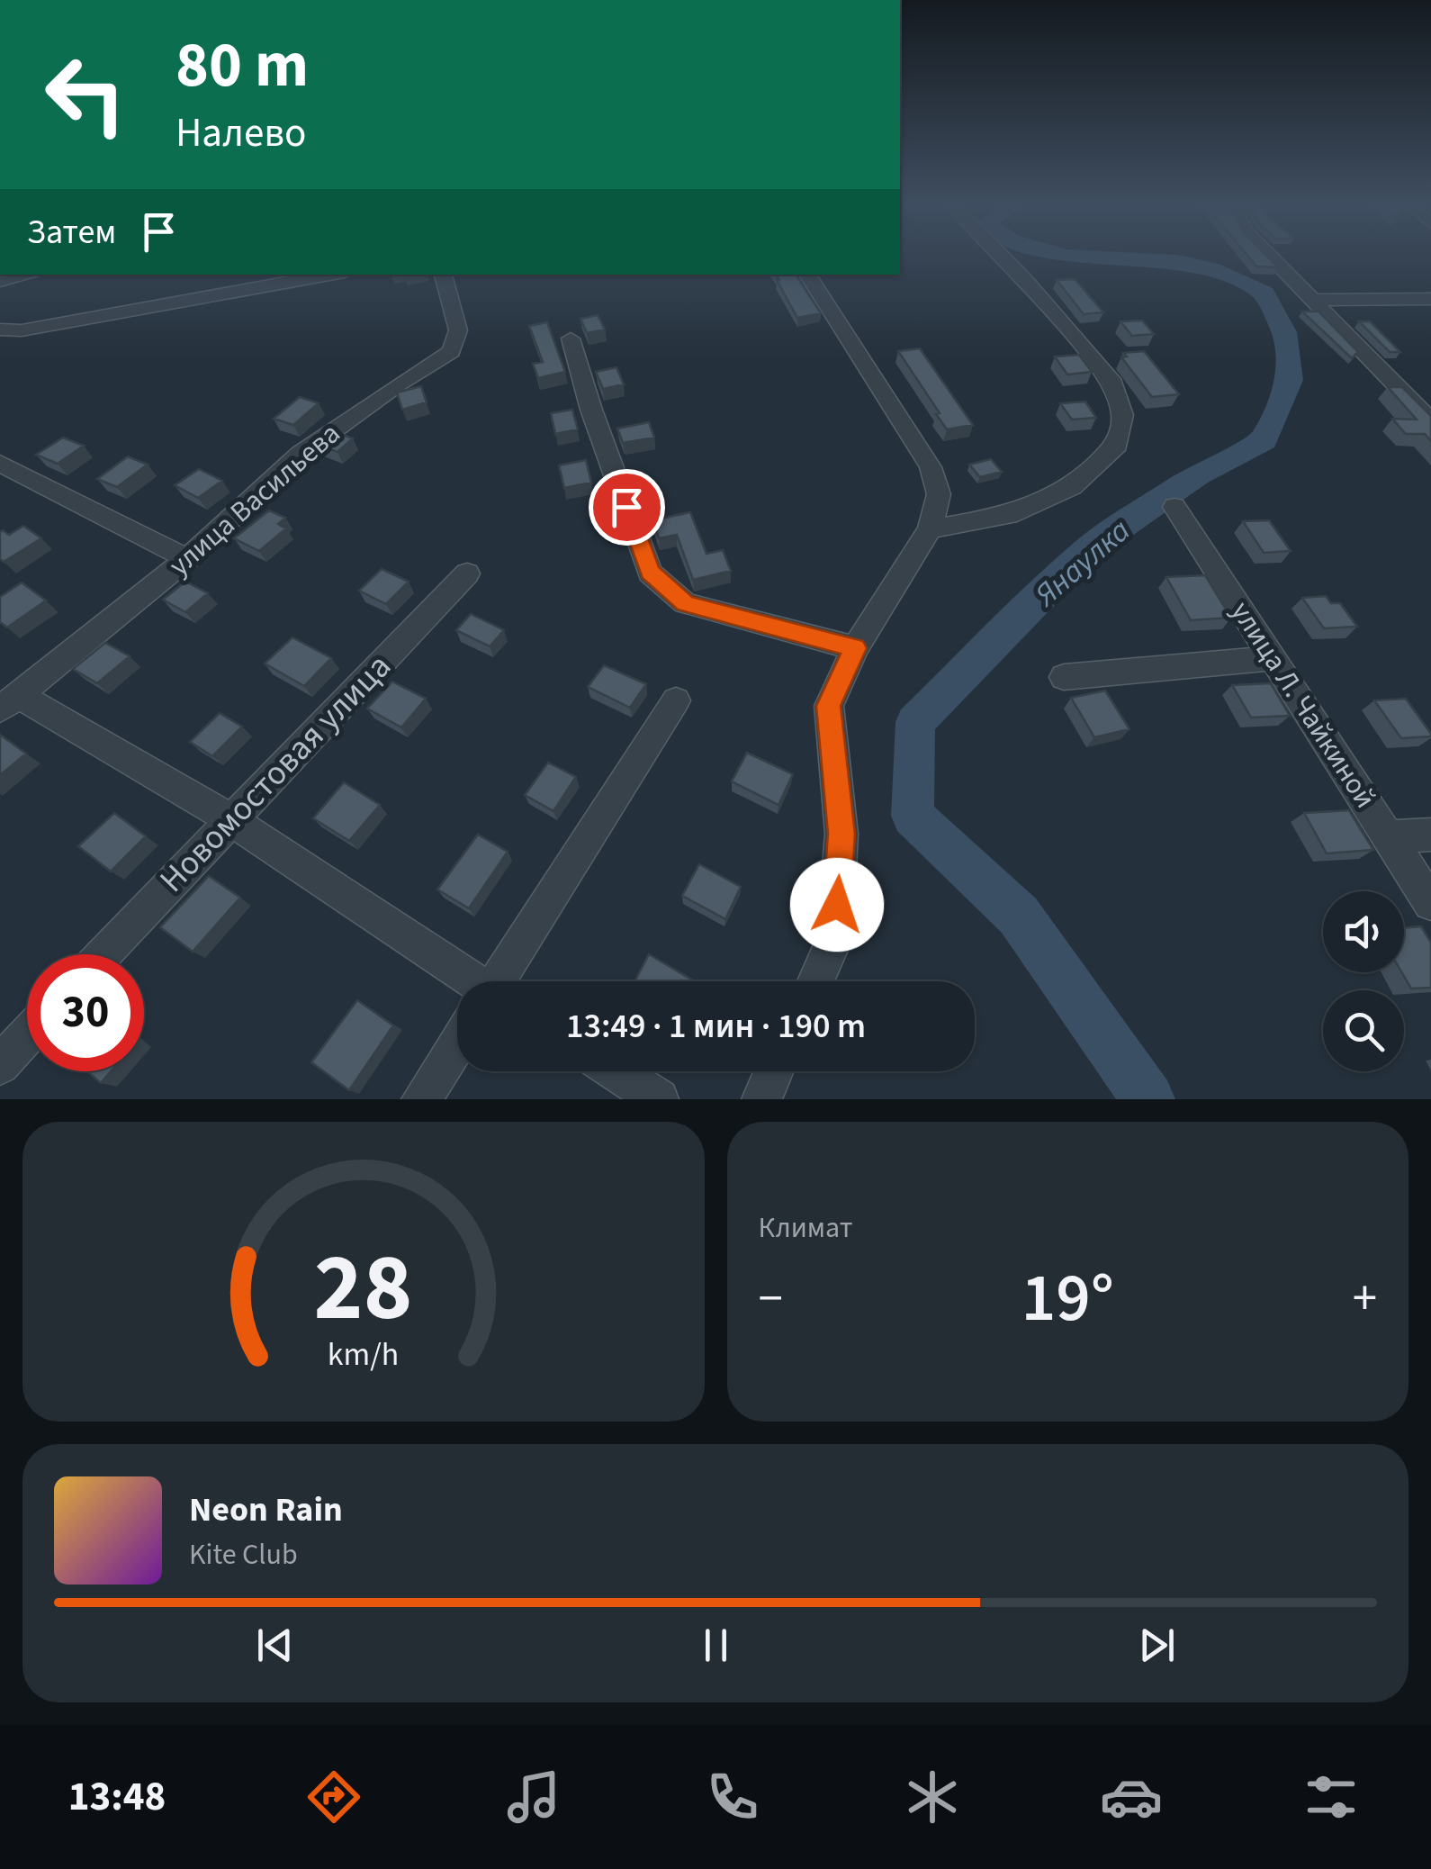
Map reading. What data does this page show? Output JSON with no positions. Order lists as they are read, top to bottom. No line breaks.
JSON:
{"streets":{"street":["улица Васильева","улица Л. Чайкиной","Новомостовая улица"]},"water":["Янаулка"],"page":{"turn":["80 m","Налево"],"then":"Затем","limit":"30","trip":"13:49 · 1 мин · 190 m","tile":"Климат","heat":["−","19°","+"],"song":["Neon Rain","Kite Club"],"tabs":"13:48","gauge":["28","km/h"]}}
